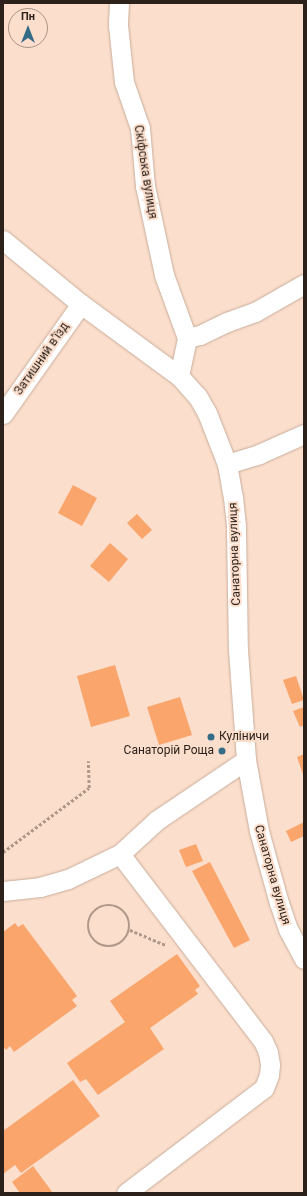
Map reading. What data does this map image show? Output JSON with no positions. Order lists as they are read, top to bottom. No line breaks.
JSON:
{"streets":{"street":["Скіфська вулиця","Затишний в’їзд","Санаторна вулиця"]},"crossings":[["Затишний в’їзд","Санаторна вулиця"]],"places":["Куліничи","Санаторій Роща"],"north":"top"}
